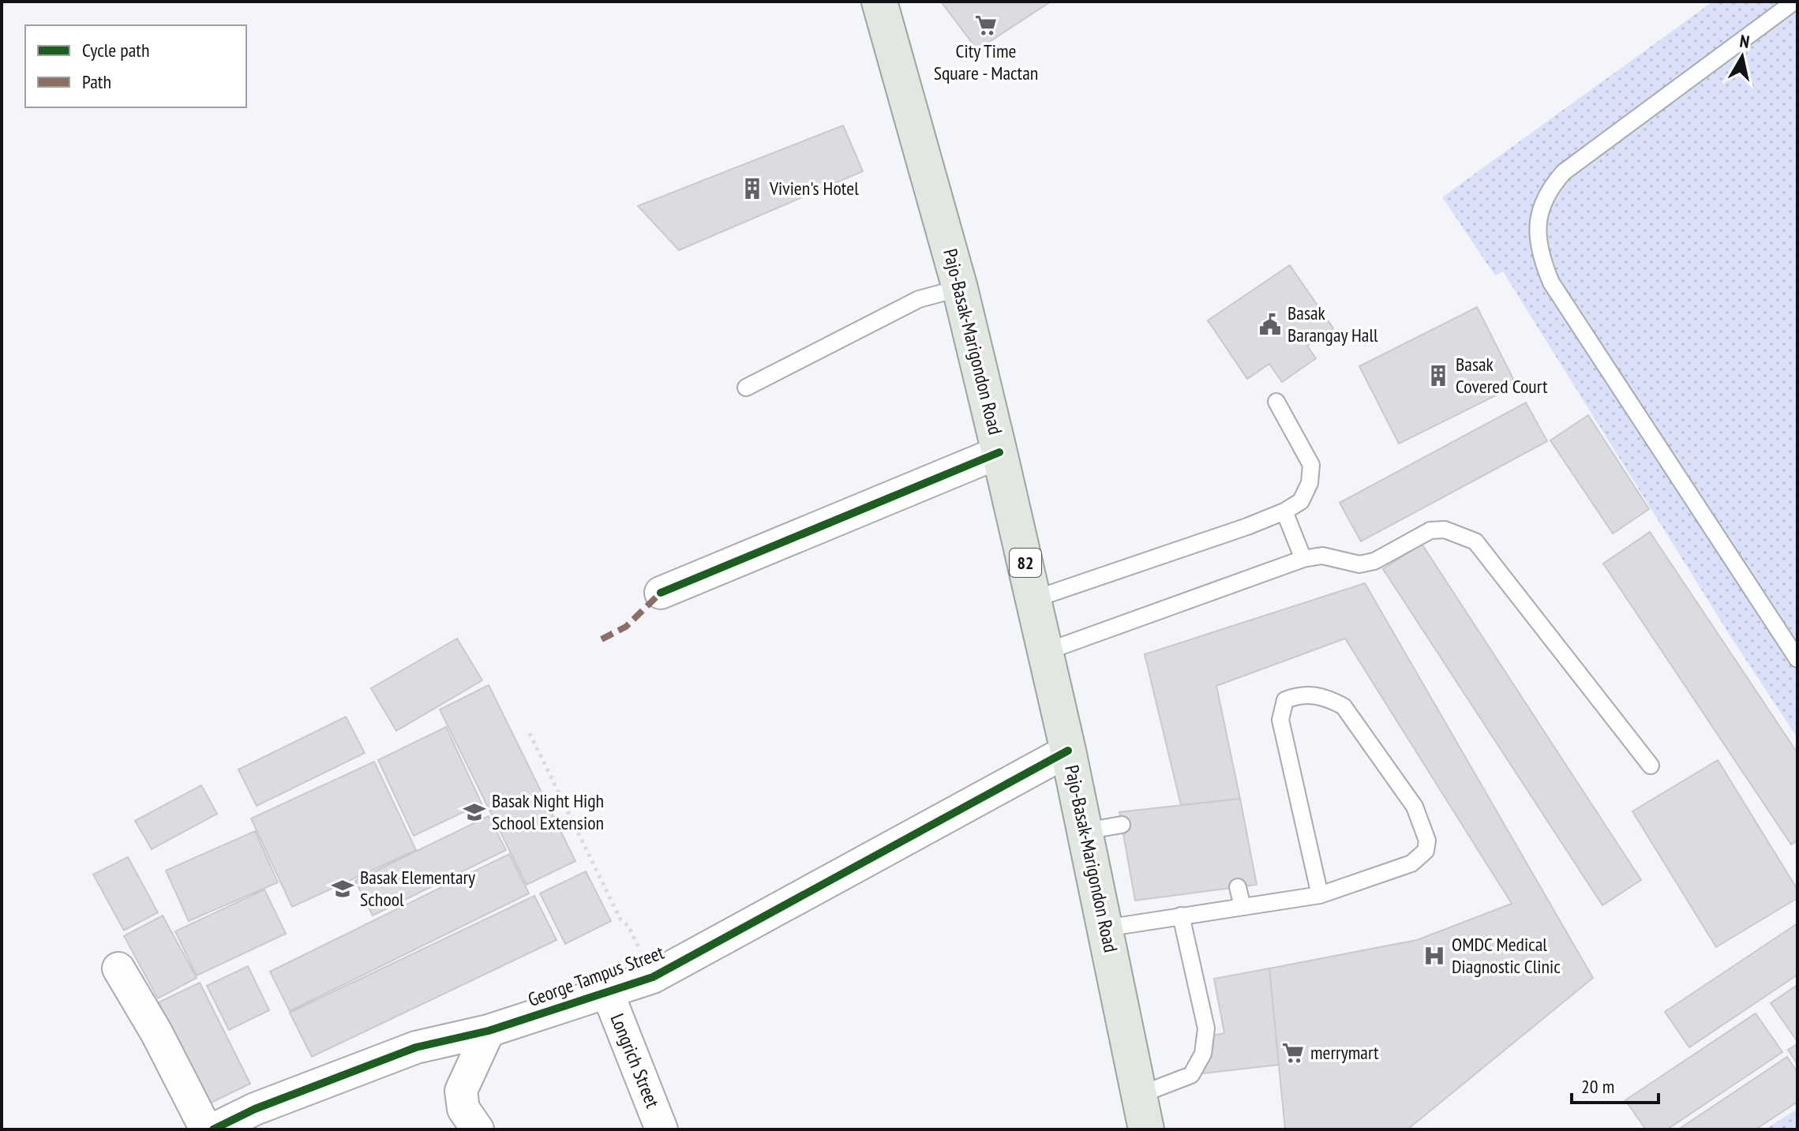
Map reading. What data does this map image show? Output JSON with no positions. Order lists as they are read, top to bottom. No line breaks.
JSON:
{"streets":{"main road":["Pajo-Basak-Marigondon Road","82"],"street":["George Tampus Street","Longrich Street"]},"crossings":[["Pajo-Basak-Marigondon Road","George Tampus Street"],["George Tampus Street","Longrich Street"]],"places":{"supermarket":["City Time Square - Mactan","merrymart"],"building":["Vivien's Hotel","Basak Covered Court"],"public building":["Basak Barangay Hall"],"school or university":["Basak Night High School Extension","Basak Elementary School"],"hospital":["OMDC Medical Diagnostic Clinic"]},"legend":["Cycle path","Path"],"scale_bar":"20 m","north":"top"}
